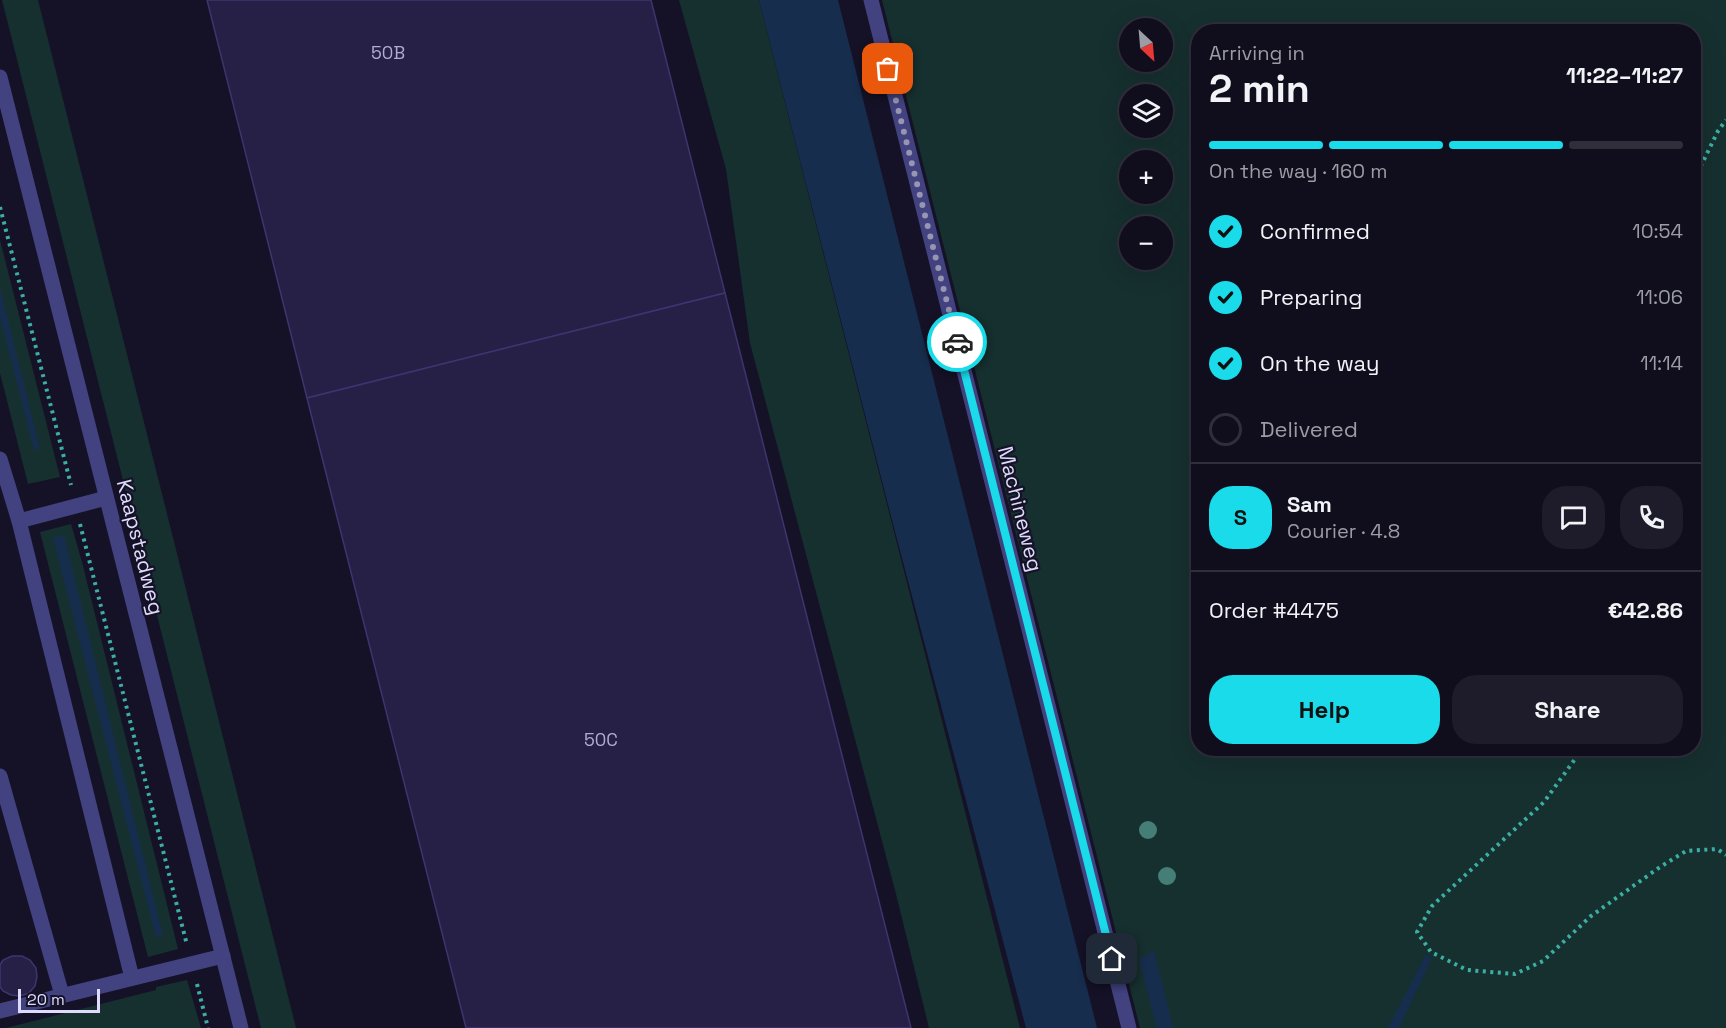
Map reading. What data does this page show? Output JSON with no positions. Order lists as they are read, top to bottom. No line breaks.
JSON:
{"streets":{"street":["Machineweg","Kaapstadweg"]},"house_numbers":["50B","50C"],"scale_bar":"20 m","north":"bottom right","page":{"map_buttons":["+","−"],"heading":["2 min","Arriving in","11:22–11:27"],"panel":["Sam","Courier · 4.8","Order #4475","€42.86"],"bar":"On the way · 160 m","list":[["Confirmed","10:54"],["Preparing","11:06"],["On the way","11:14"],"Delivered"],"round":"S","buttons":["Help","Share"],"scale":"20 m"}}
